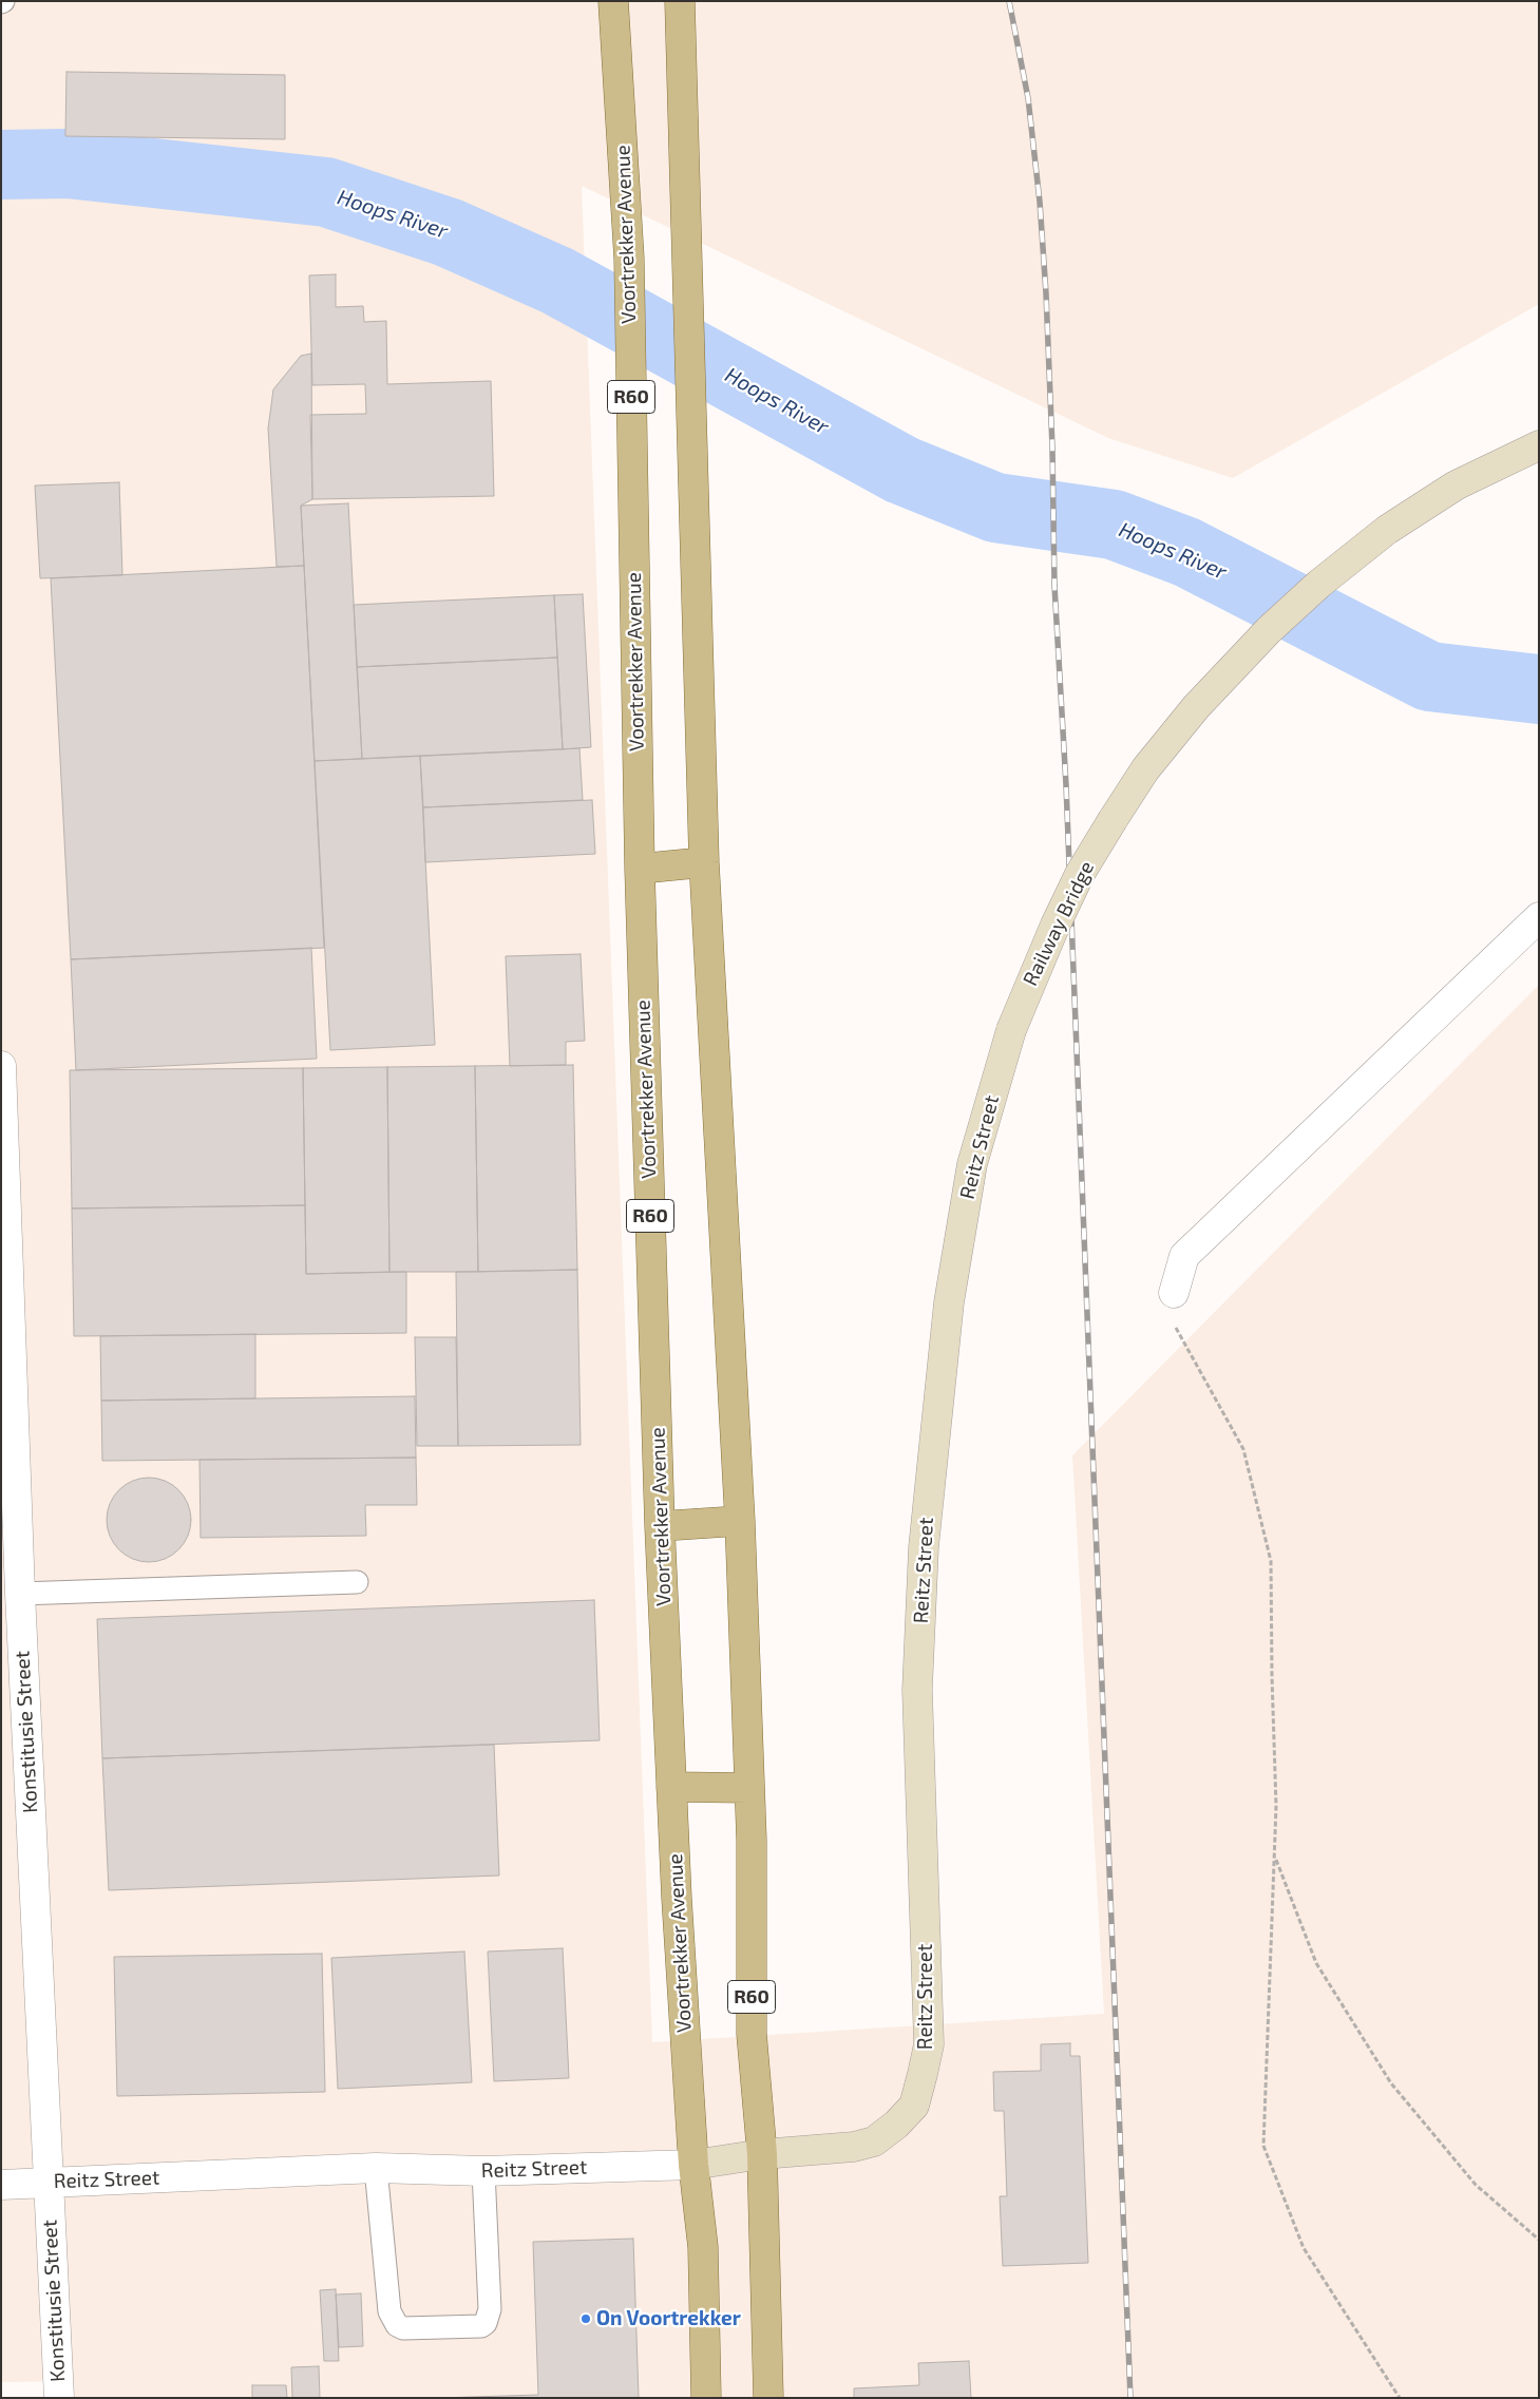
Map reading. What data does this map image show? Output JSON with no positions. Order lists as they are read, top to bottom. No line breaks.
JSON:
{"streets":{"main road":["Voortrekker Avenue","R60"],"street":["Railway Bridge","Reitz Street","Konstitusie Street"]},"crossings":[["Voortrekker Avenue","Reitz Street"],["R60","Reitz Street"],["Railway Bridge","Reitz Street"],["Reitz Street","Konstitusie Street"]],"water":["Hoops River"],"places":["On Voortrekker"]}
